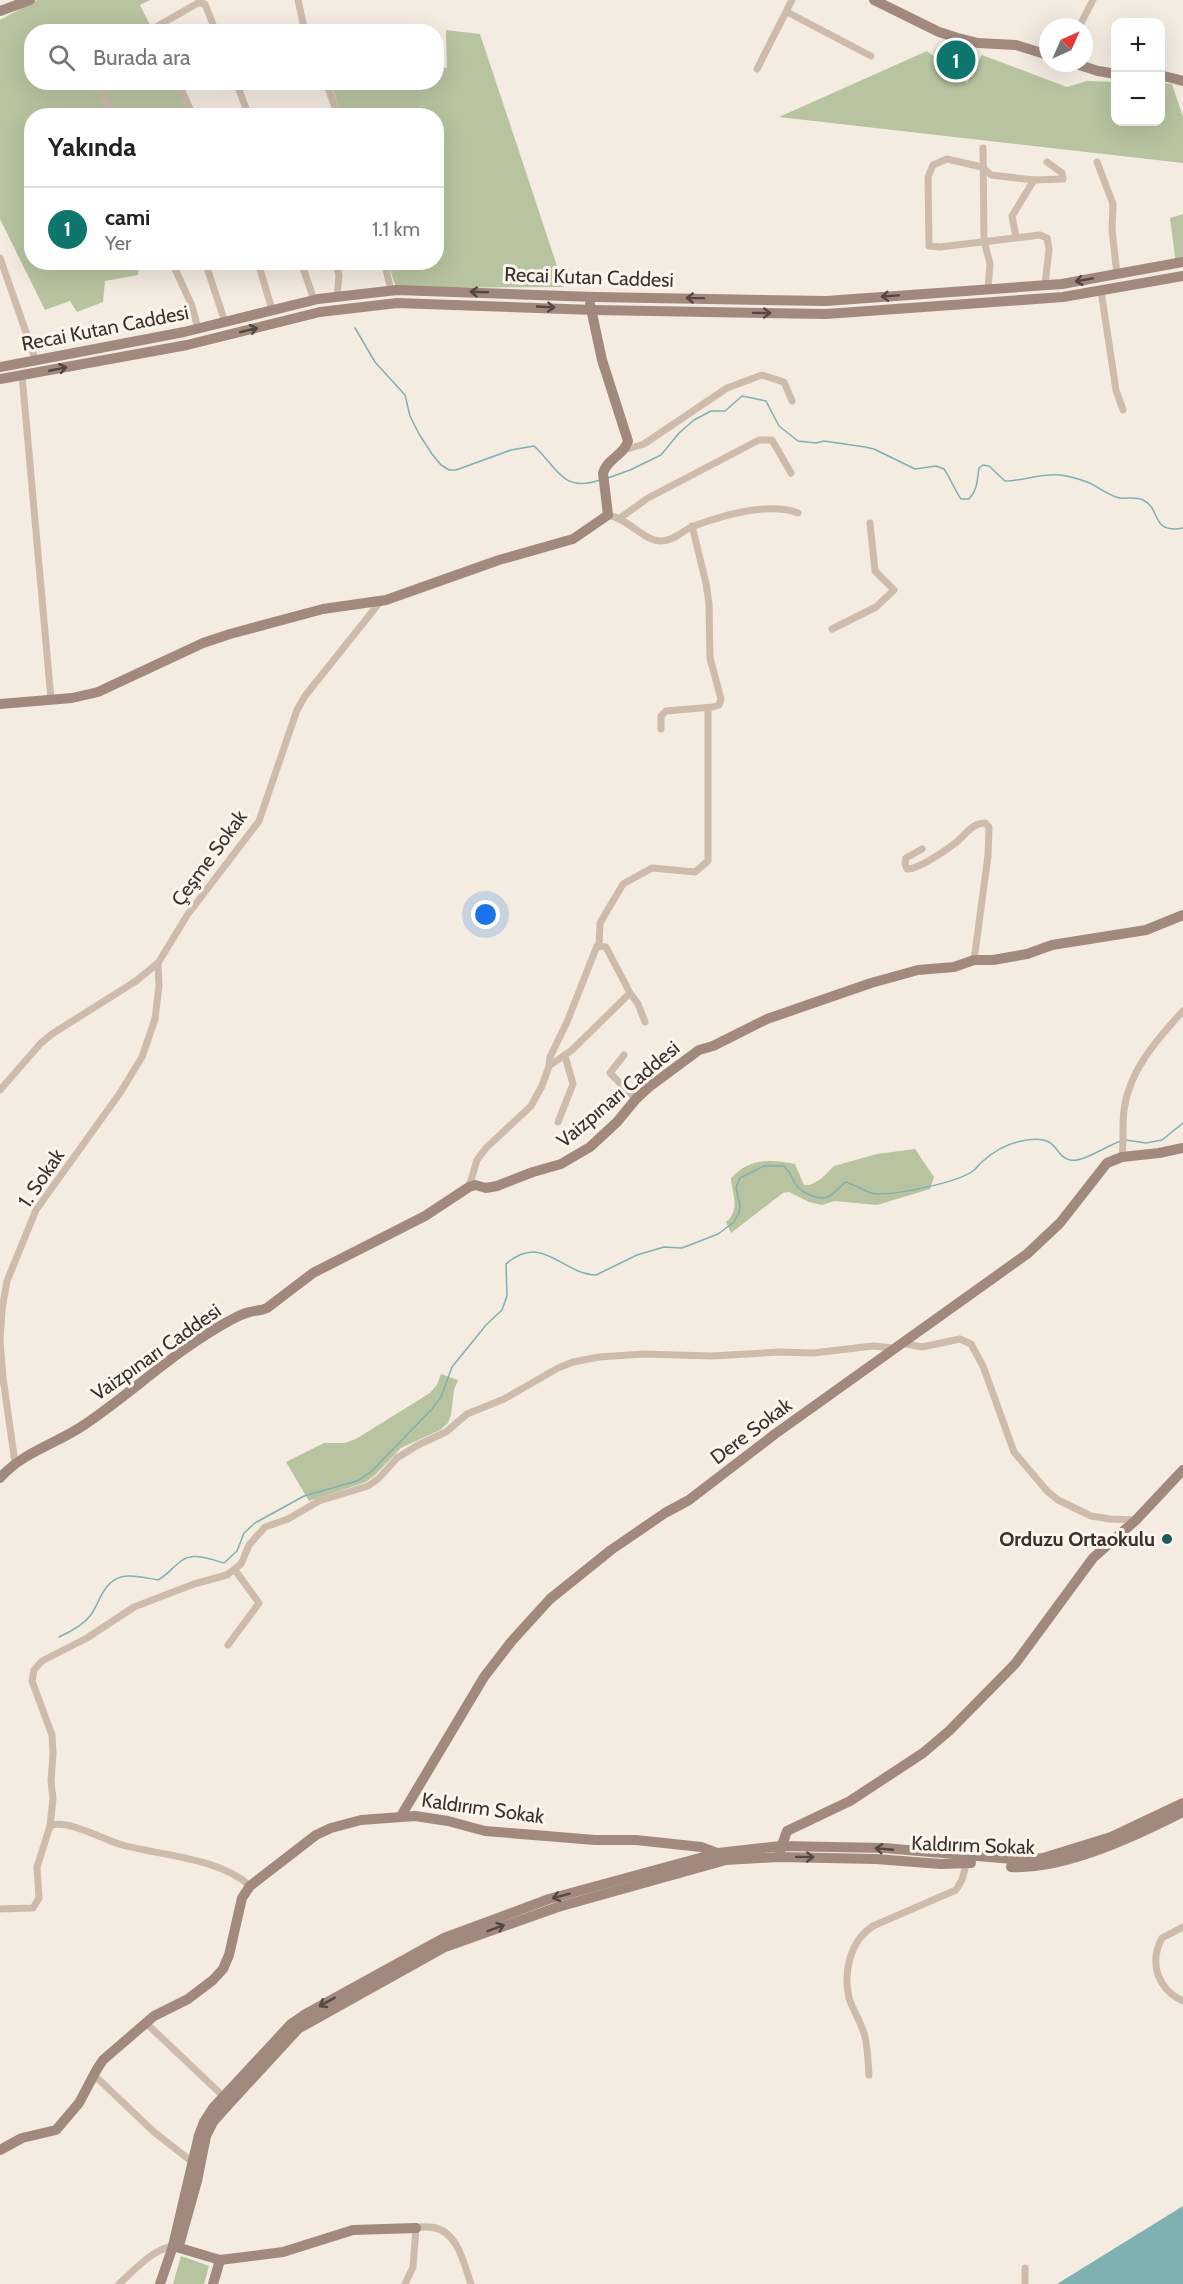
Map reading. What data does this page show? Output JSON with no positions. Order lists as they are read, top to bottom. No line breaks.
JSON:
{"streets":{"street":["Recai Kutan Caddesi","Çeşme Sokak","Vaizpınarı Caddesi","1. Sokak","Dere Sokak","Kaldırım Sokak"]},"crossings":[["Çeşme Sokak","1. Sokak"],["Vaizpınarı Caddesi","1. Sokak"],["Dere Sokak","Kaldırım Sokak"]],"places":["Orduzu Ortaokulu"],"north":"top right","page":{"map_buttons":["+","−"],"search":"Burada ara","pins":"1","heading":"Yakında","list":[{"mark":"1","name":"cami","note":"Yer","value":"1.1 km"}]}}
